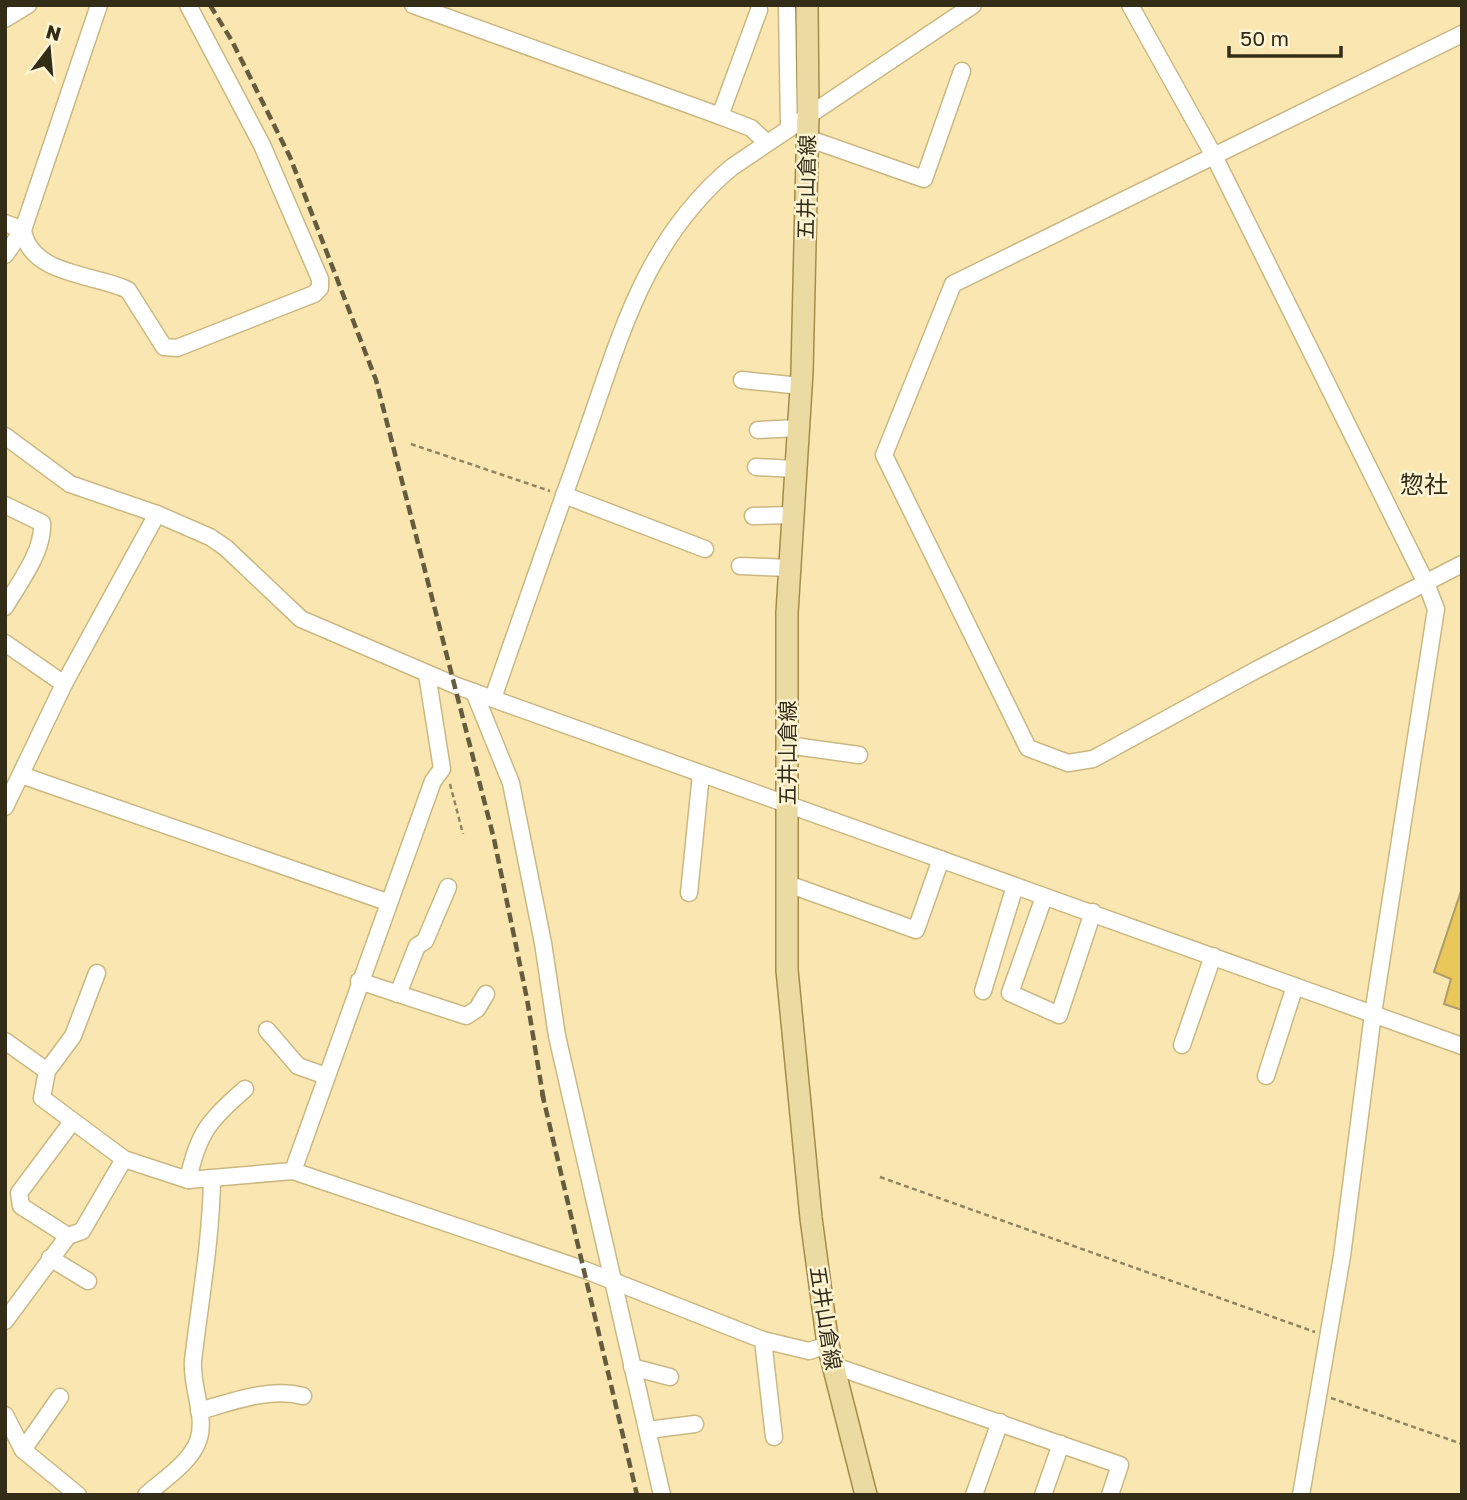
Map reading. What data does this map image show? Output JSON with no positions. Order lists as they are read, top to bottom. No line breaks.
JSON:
{"streets":{"main road":["五井山倉線"]},"districts":["惣社"],"scale_bar":"50 m","north":"top"}
